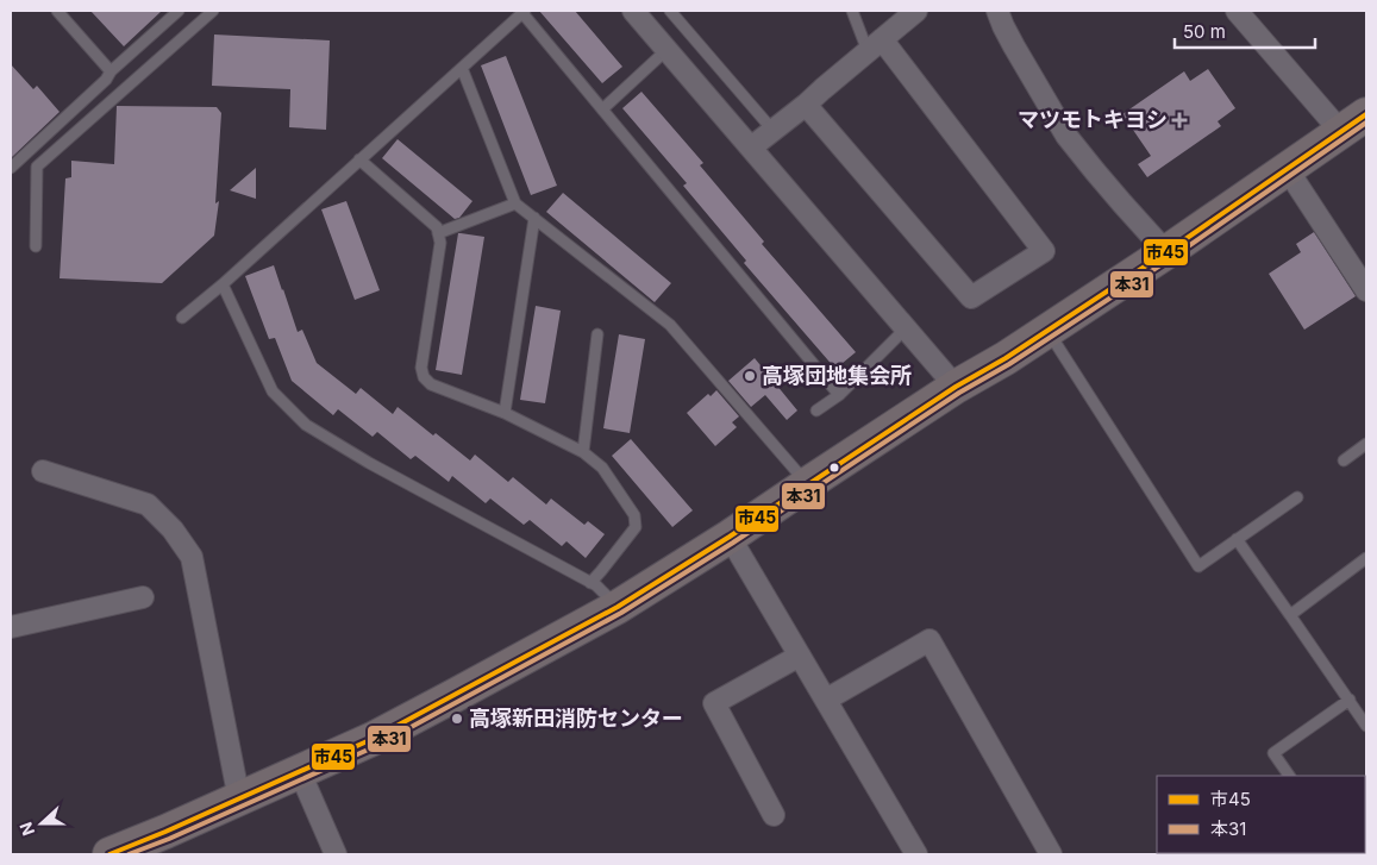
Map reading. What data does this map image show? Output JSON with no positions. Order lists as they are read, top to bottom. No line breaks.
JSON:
{"places":{"health":["マツモトキヨシ"],"other":["高塚団地集会所","高塚新田消防センター"]},"lines":["transit line 市45","transit line 本31"],"legend":["市45","本31"],"scale_bar":"50 m","north":"left"}
